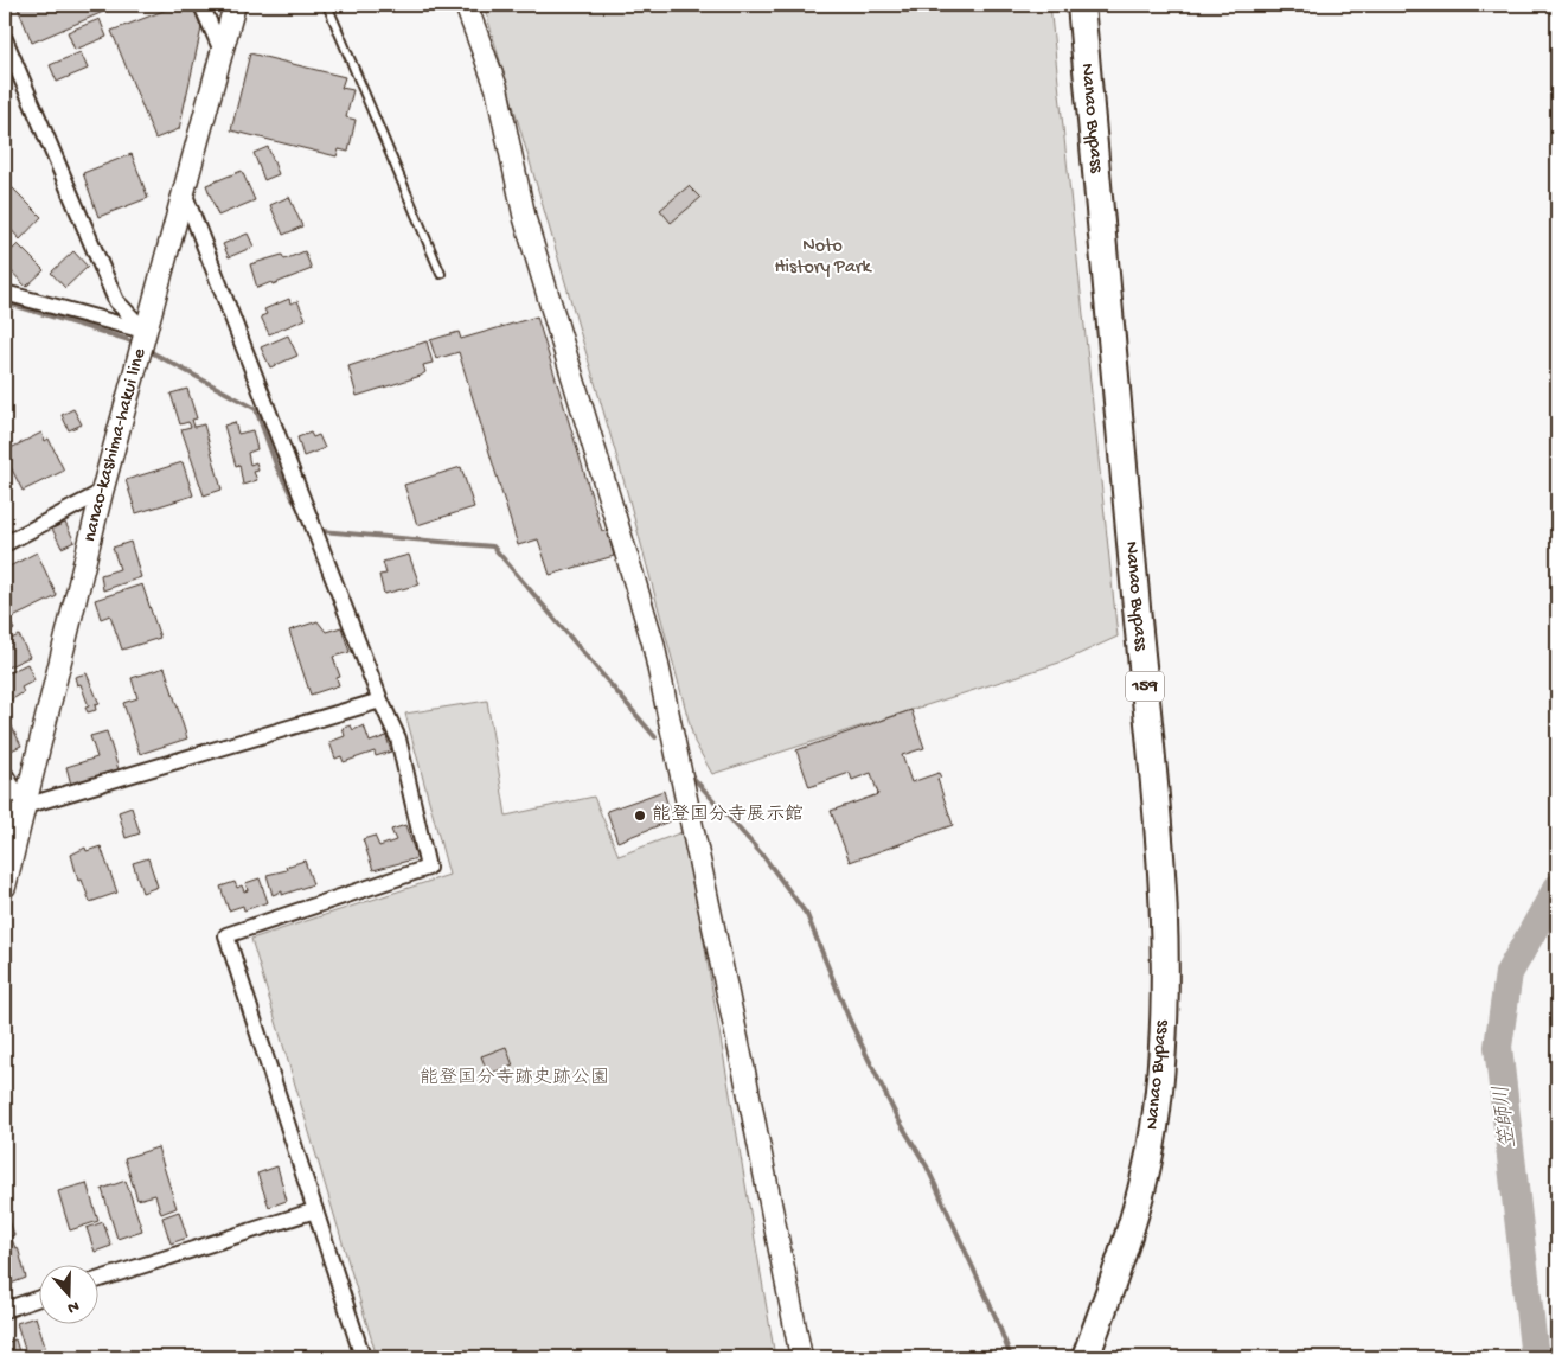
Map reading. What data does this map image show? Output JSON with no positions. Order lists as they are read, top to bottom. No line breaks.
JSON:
{"streets":{"highway":["Nanao Bypass","159"],"street":["nanao-kashima-hakui line"]},"water":["笠師川"],"parks":["Noto History Park","能登国分寺跡史跡公園"],"places":["能登国分寺展示館"],"north":"bottom"}
